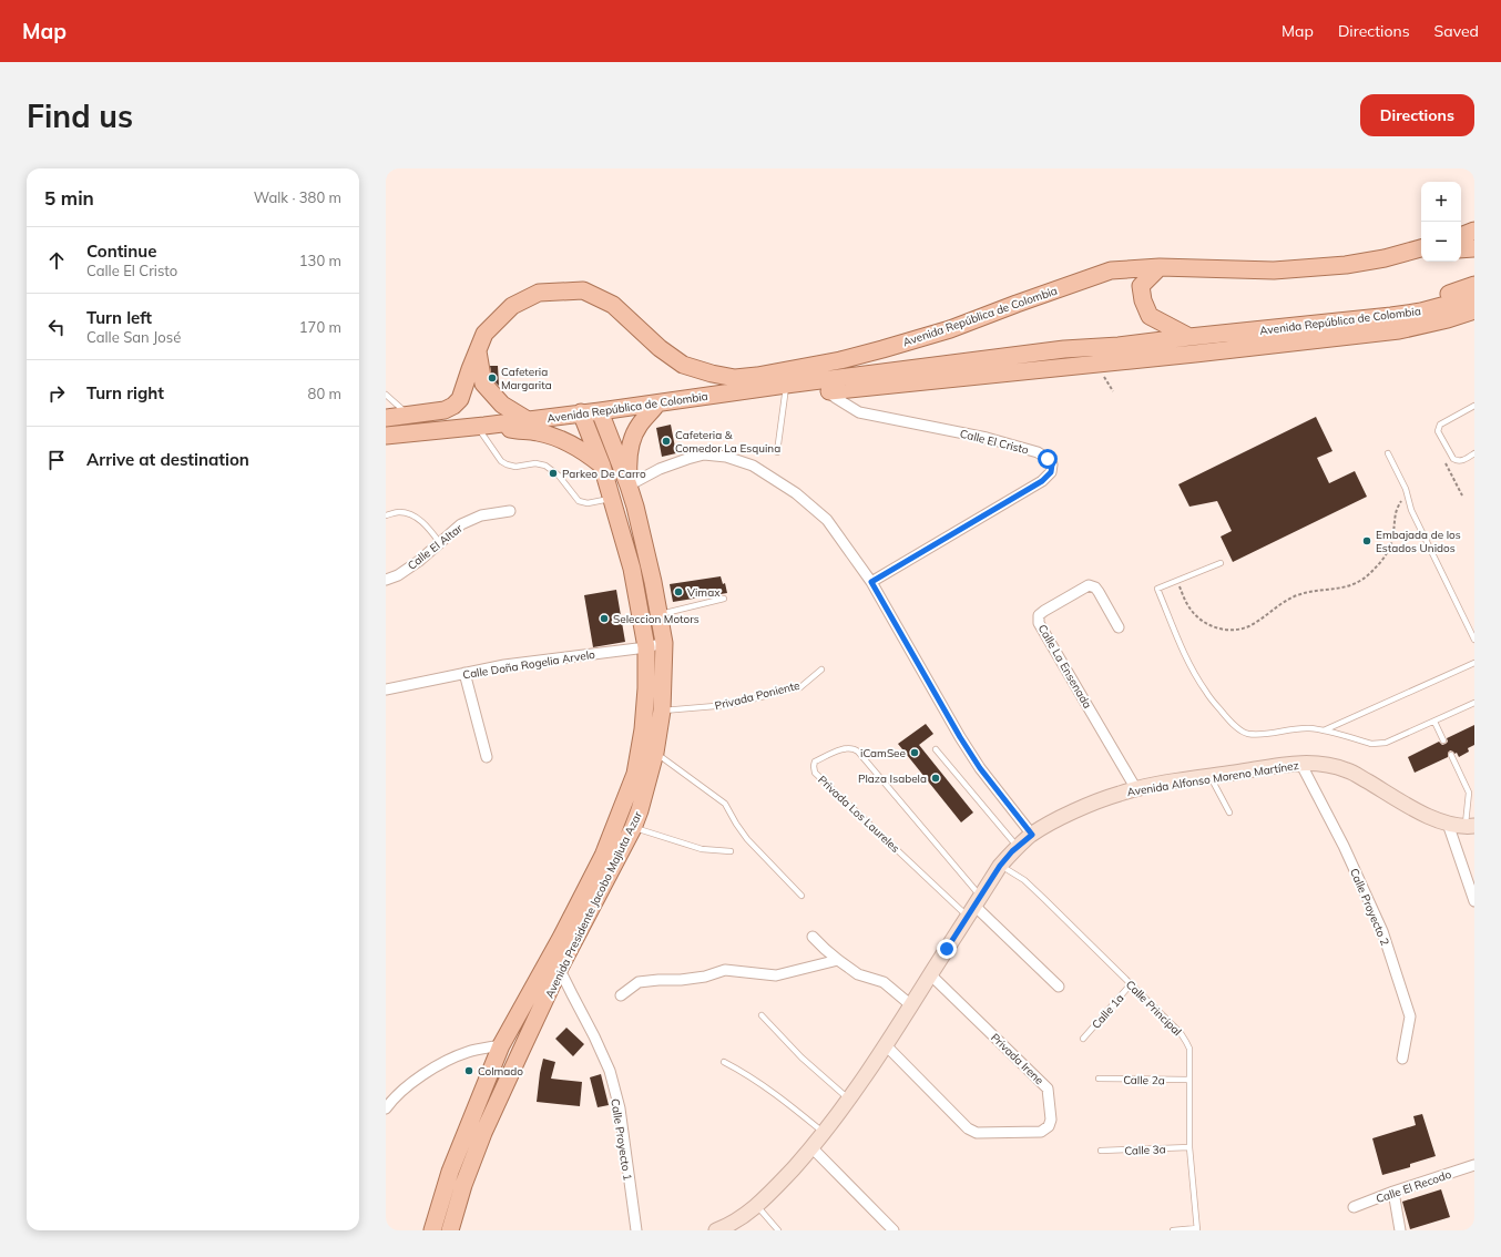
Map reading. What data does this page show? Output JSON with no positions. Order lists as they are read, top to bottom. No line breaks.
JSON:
{"streets":{"main road":["Avenida República de Colombia","Avenida Alfonso Moreno Martínez","Avenida Presidente Jacobo Majluta Azar"],"street":["Calle El Cristo","Calle El Altar","Calle Doña Rogelia Arvelo","Calle La Ensenada","Calle Proyecto 2","Privada Irene","Calle Proyecto 1","Calle El Recodo"],"lane":["Privada Poniente","Privada Los Laureles","Calle Principal","Calle 1a","Calle 2a","Calle 3a"]},"crossings":[["Avenida República de Colombia","Avenida Presidente Jacobo Majluta Azar"],["Calle Doña Rogelia Arvelo","Avenida Presidente Jacobo Majluta Azar"],["Calle La Ensenada","Avenida Alfonso Moreno Martínez"],["Privada Poniente","Avenida Presidente Jacobo Majluta Azar"],["Avenida Alfonso Moreno Martínez","Privada Los Laureles"],["Avenida Alfonso Moreno Martínez","Calle Proyecto 2"],["Avenida Alfonso Moreno Martínez","Calle Principal"],["Avenida Alfonso Moreno Martínez","Privada Irene"],["Avenida Presidente Jacobo Majluta Azar","Calle Proyecto 1"],["Calle Principal","Calle 1a"],["Calle Principal","Calle 2a"],["Calle Principal","Calle 3a"]],"places":["Cafeteria Margarita","Cafeteria & Comedor La Esquina","Parkeo De Carro","Embajada de los Estados Unidos","Vimax","Seleccion Motors","iCamSee","Plaza Isabela","Colmado"],"page":{"header":"Map","nav":["Map","Directions","Saved"],"buttons":"Directions","title":"Find us","heading":["5 min","Walk · 380 m"],"map_buttons":["+","−"],"list":[["Continue","Calle El Cristo","130 m"],["Turn left","Calle San José","170 m"],["Turn right","80 m"],"Arrive at destination"]}}
